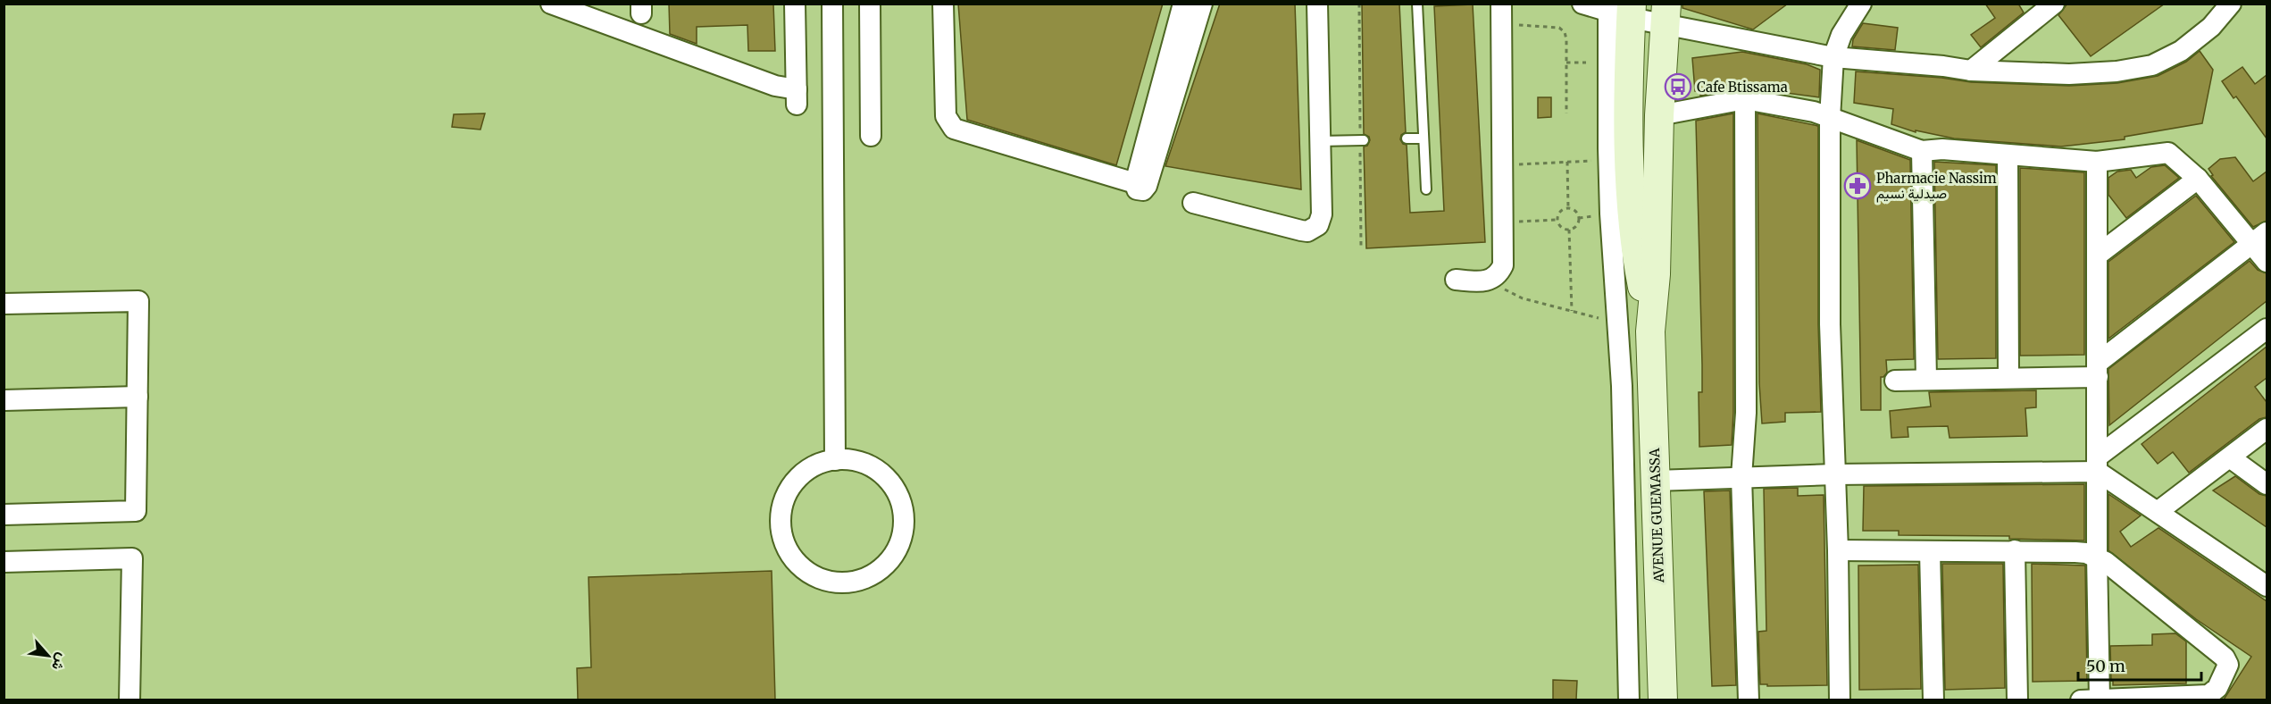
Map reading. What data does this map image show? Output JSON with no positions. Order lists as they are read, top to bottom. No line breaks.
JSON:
{"streets":{"main road":["AVENUE GUEMASSA"]},"places":{"bus stop":["Cafe Btissama"],"pharmacy":["Pharmacie Nassim صيدلية نسيم"]},"scale_bar":"50 m","north":"bottom right"}
